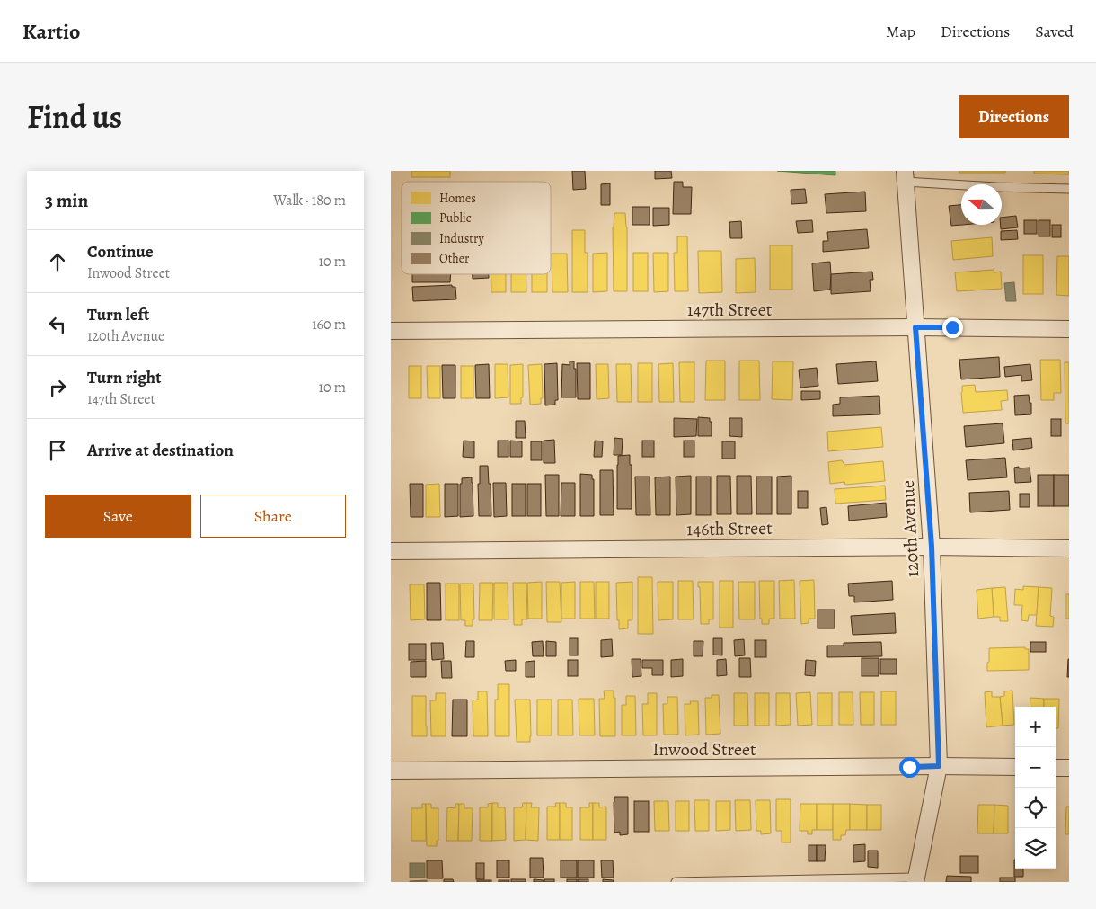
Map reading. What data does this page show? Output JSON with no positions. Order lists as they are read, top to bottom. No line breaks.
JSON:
{"streets":{"street":["147th Street","146th Street","120th Avenue","Inwood Street"]},"crossings":[["147th Street","120th Avenue"],["146th Street","120th Avenue"],["120th Avenue","Inwood Street"]],"legend":["Homes","Public","Industry","Other"],"north":"left","page":{"header":"Kartio","nav":["Map","Directions","Saved"],"title":"Find us","buttons":["Directions",["Save","Share"]],"heading":["3 min","Walk · 180 m"],"list":[["Continue","Inwood Street","10 m"],["Turn left","120th Avenue","160 m"],["Turn right","147th Street","10 m"],"Arrive at destination"],"map_buttons":["+","−"]}}
